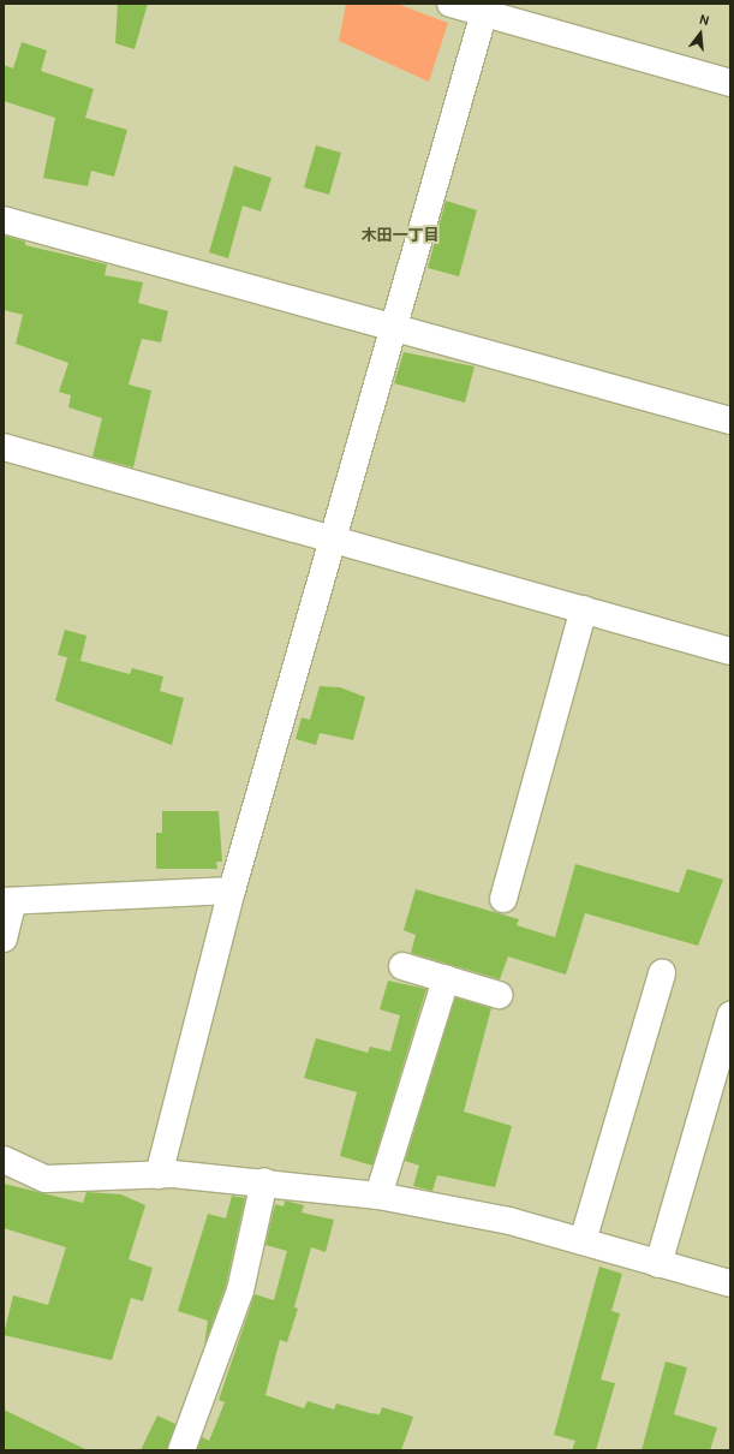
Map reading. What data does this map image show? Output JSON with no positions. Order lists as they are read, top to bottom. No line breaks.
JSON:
{"districts":["木田一丁目"],"north":"top"}
